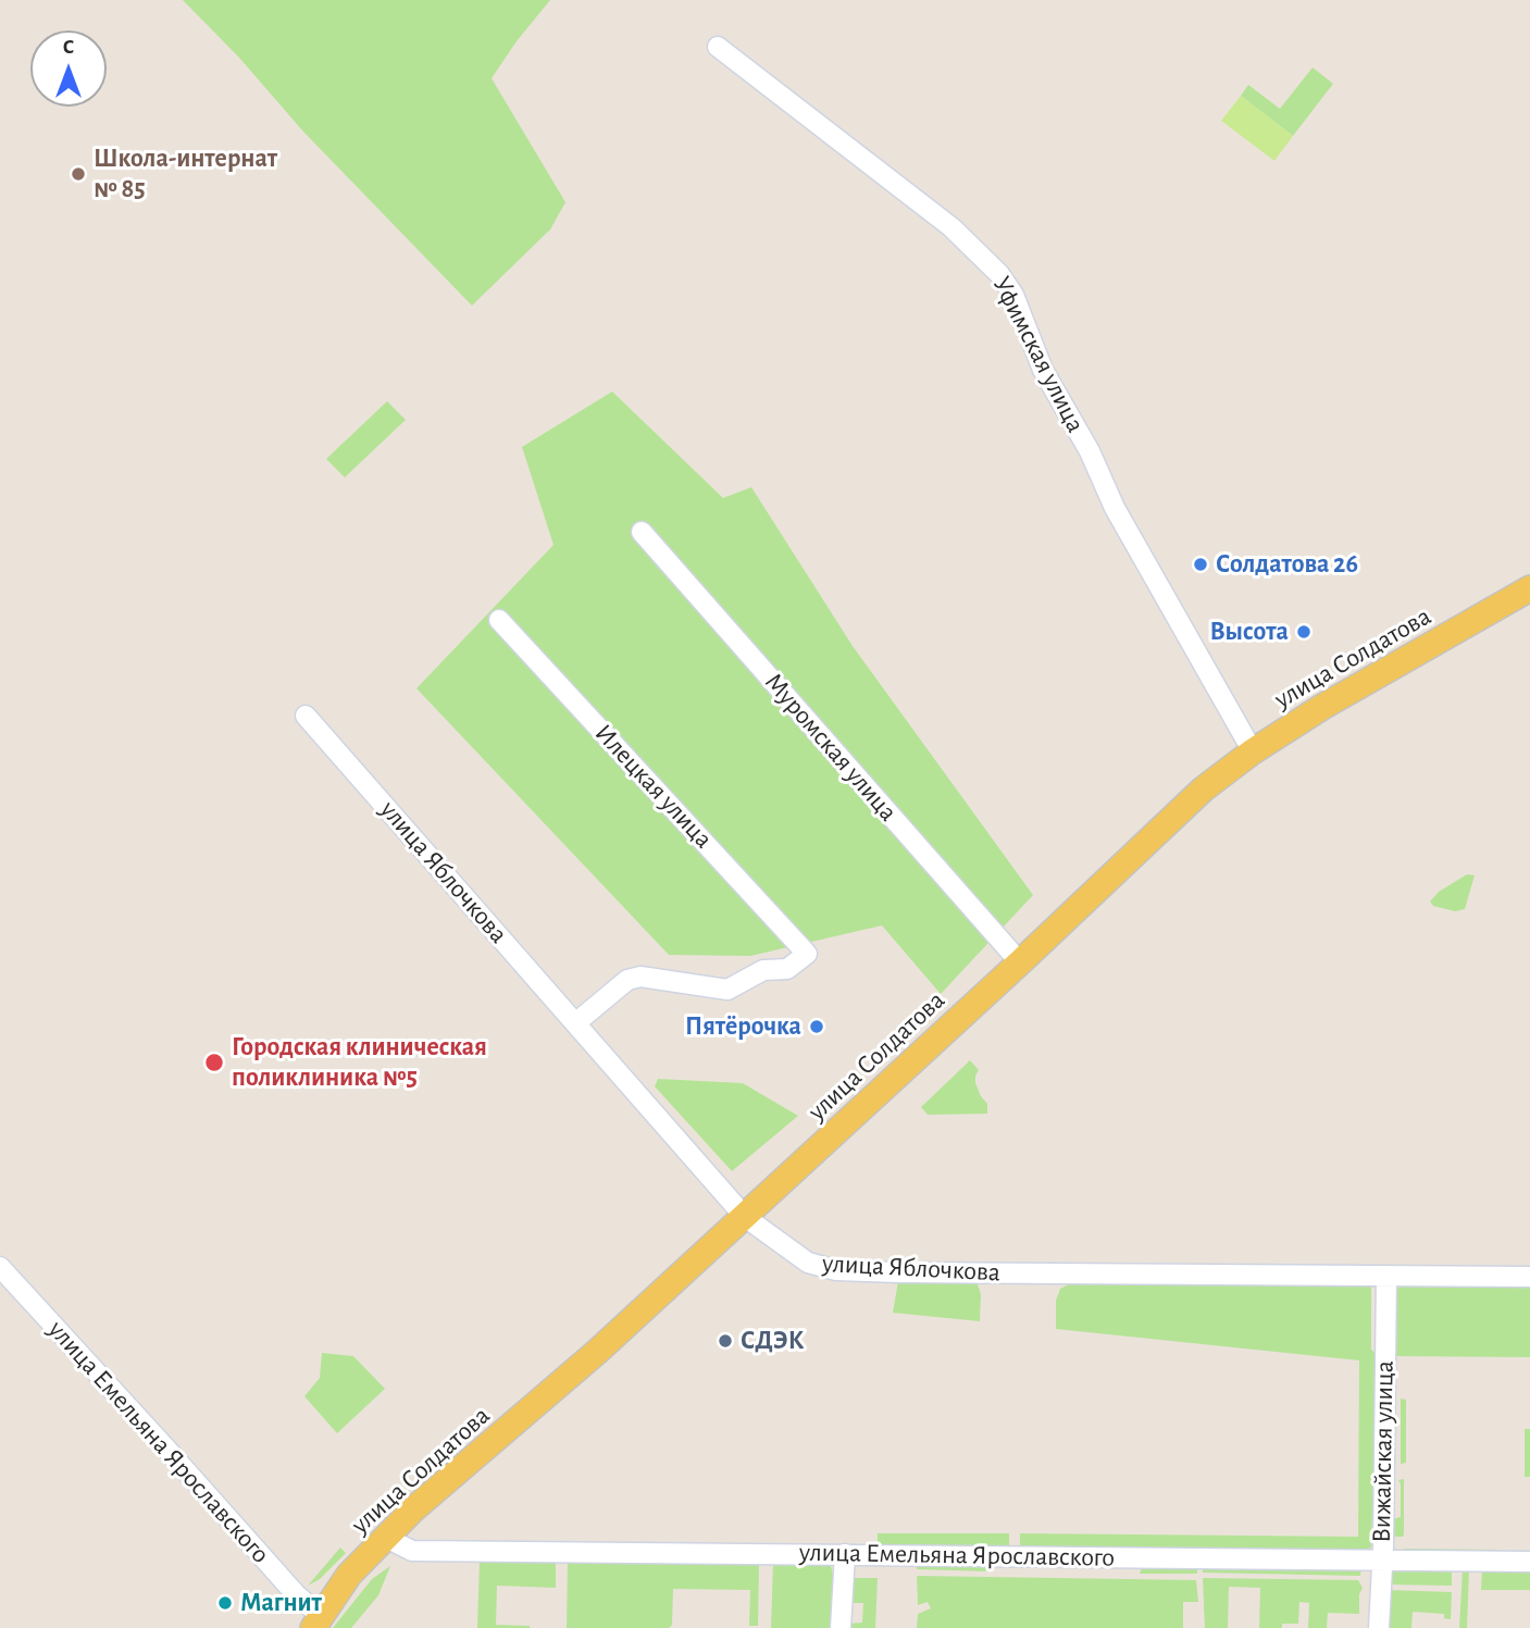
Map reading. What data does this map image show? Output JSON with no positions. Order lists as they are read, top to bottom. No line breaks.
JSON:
{"streets":{"main road":["улица Солдатова"],"street":["Уфимская улица","Муромская улица","Илецкая улица","улица Яблочкова","улица Емельяна Ярославского","Вижайская улица"]},"crossings":[["Уфимская улица","улица Солдатова"],["улица Солдатова","Муромская улица"],["улица Солдатова","улица Яблочкова"],["улица Солдатова","улица Емельяна Ярославского"],["Илецкая улица","улица Яблочкова"],["улица Яблочкова","Вижайская улица"],["улица Емельяна Ярославского","Вижайская улица"]],"places":["Школа-интернат № 85","Солдатова 26","Высота","Пятёрочка","Городская клиническая поликлиника №5","СДЭК","Магнит"],"north":"top"}
